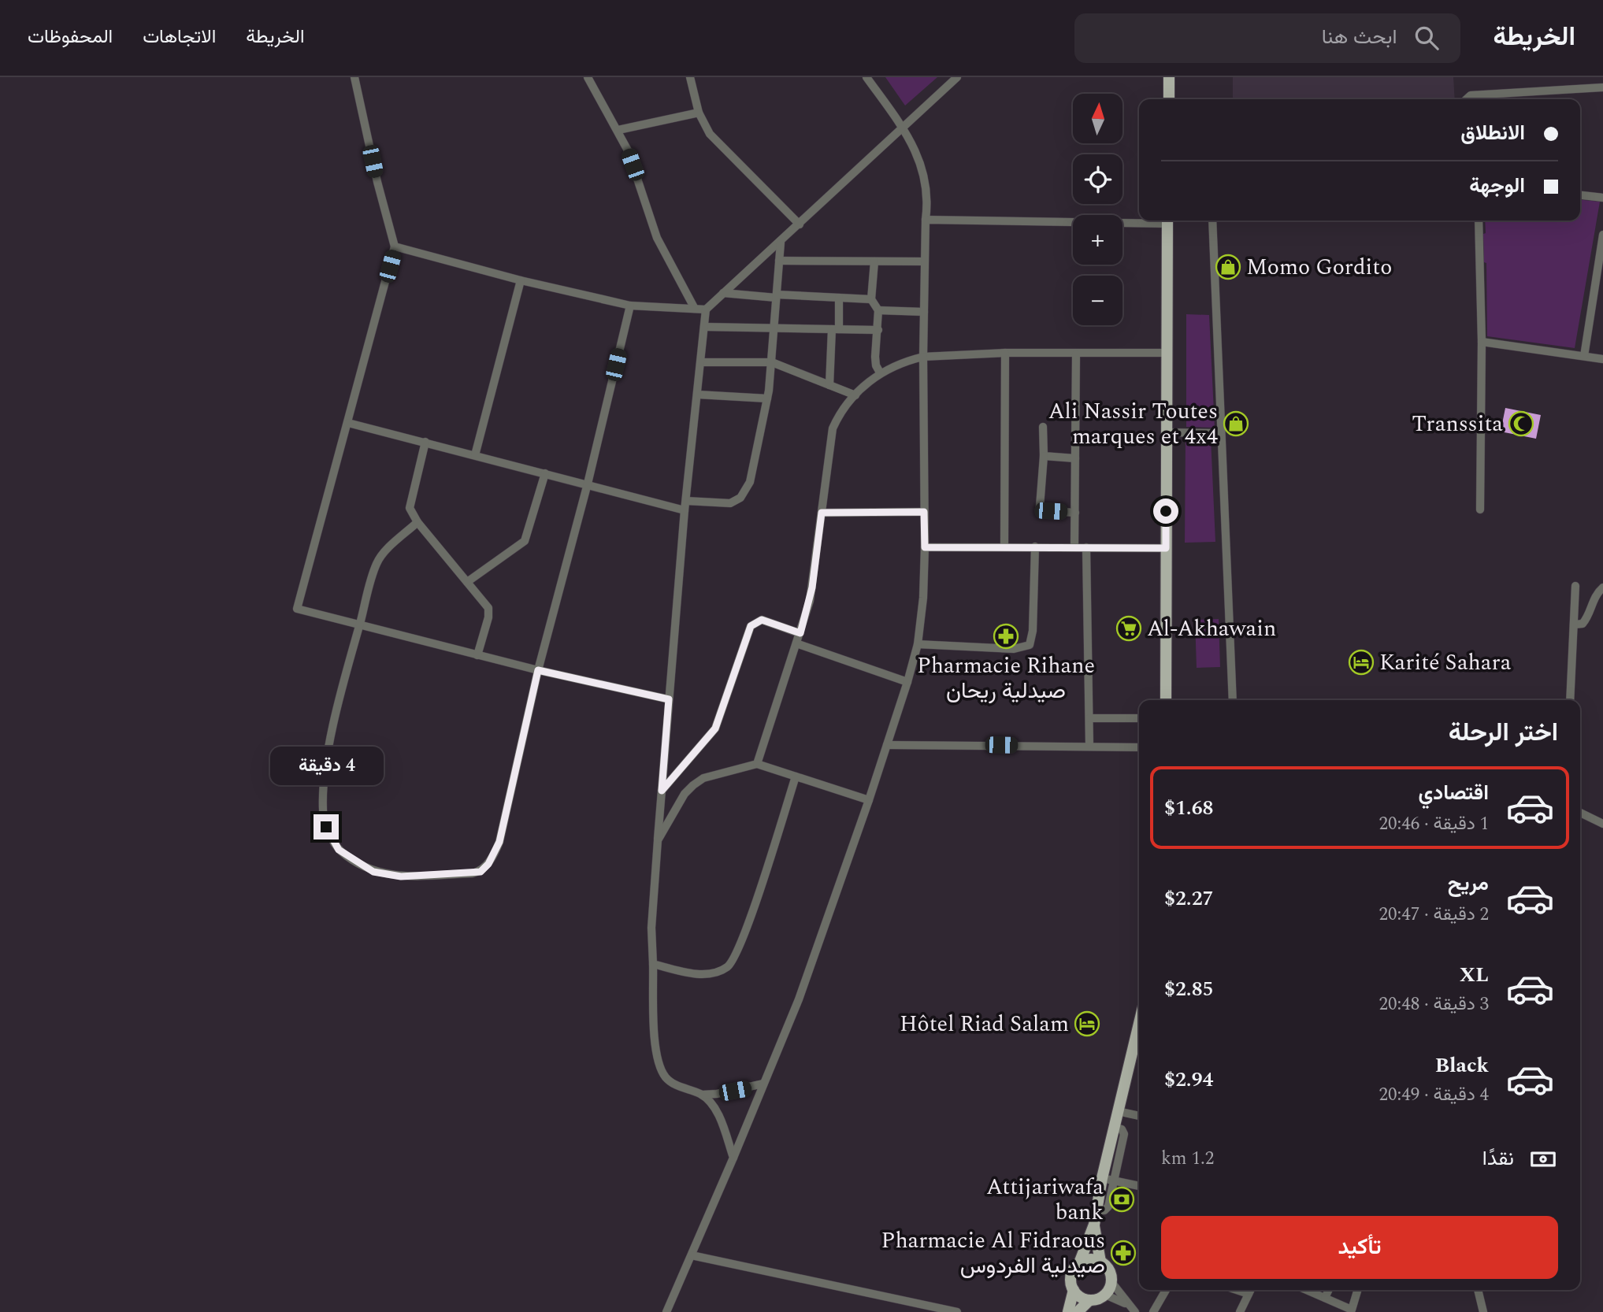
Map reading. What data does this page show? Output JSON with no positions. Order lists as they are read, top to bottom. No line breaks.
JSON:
{"places":{"shop":["Momo Gordito","Ali Nassir Toutes marques et 4x4"],"mosque":["Transsita"],"supermarket":["Al-Akhawain"],"pharmacy":["Pharmacie Rihane صيدلية ريحان","Pharmacie Al Fidraous صيدلية الفردوس"],"hotel":["Karité Sahara","Hôtel Riad Salam"],"bank":["Attijariwafa bank"]},"north":"top","page":{"header":"الخريطة","search":"ابحث هنا","nav":["الخريطة","الاتجاهات","المحفوظات"],"map_buttons":["+","−"],"banner":["الانطلاق","الوجهة"],"heading":"اختر الرحلة","bubble":"4 دقيقة","list":[{"name":"اقتصادي","note":"1 دقيقة · 20:46","value":"$1.68"},{"name":"مريح","note":"2 دقيقة · 20:47","value":"$2.27"},{"name":"XL","note":"3 دقيقة · 20:48","value":"$2.85"},{"name":"Black","note":"4 دقيقة · 20:49","value":"$2.94"}],"pay":["نقدًا","1.2 km"],"buttons":"تأكيد"}}
